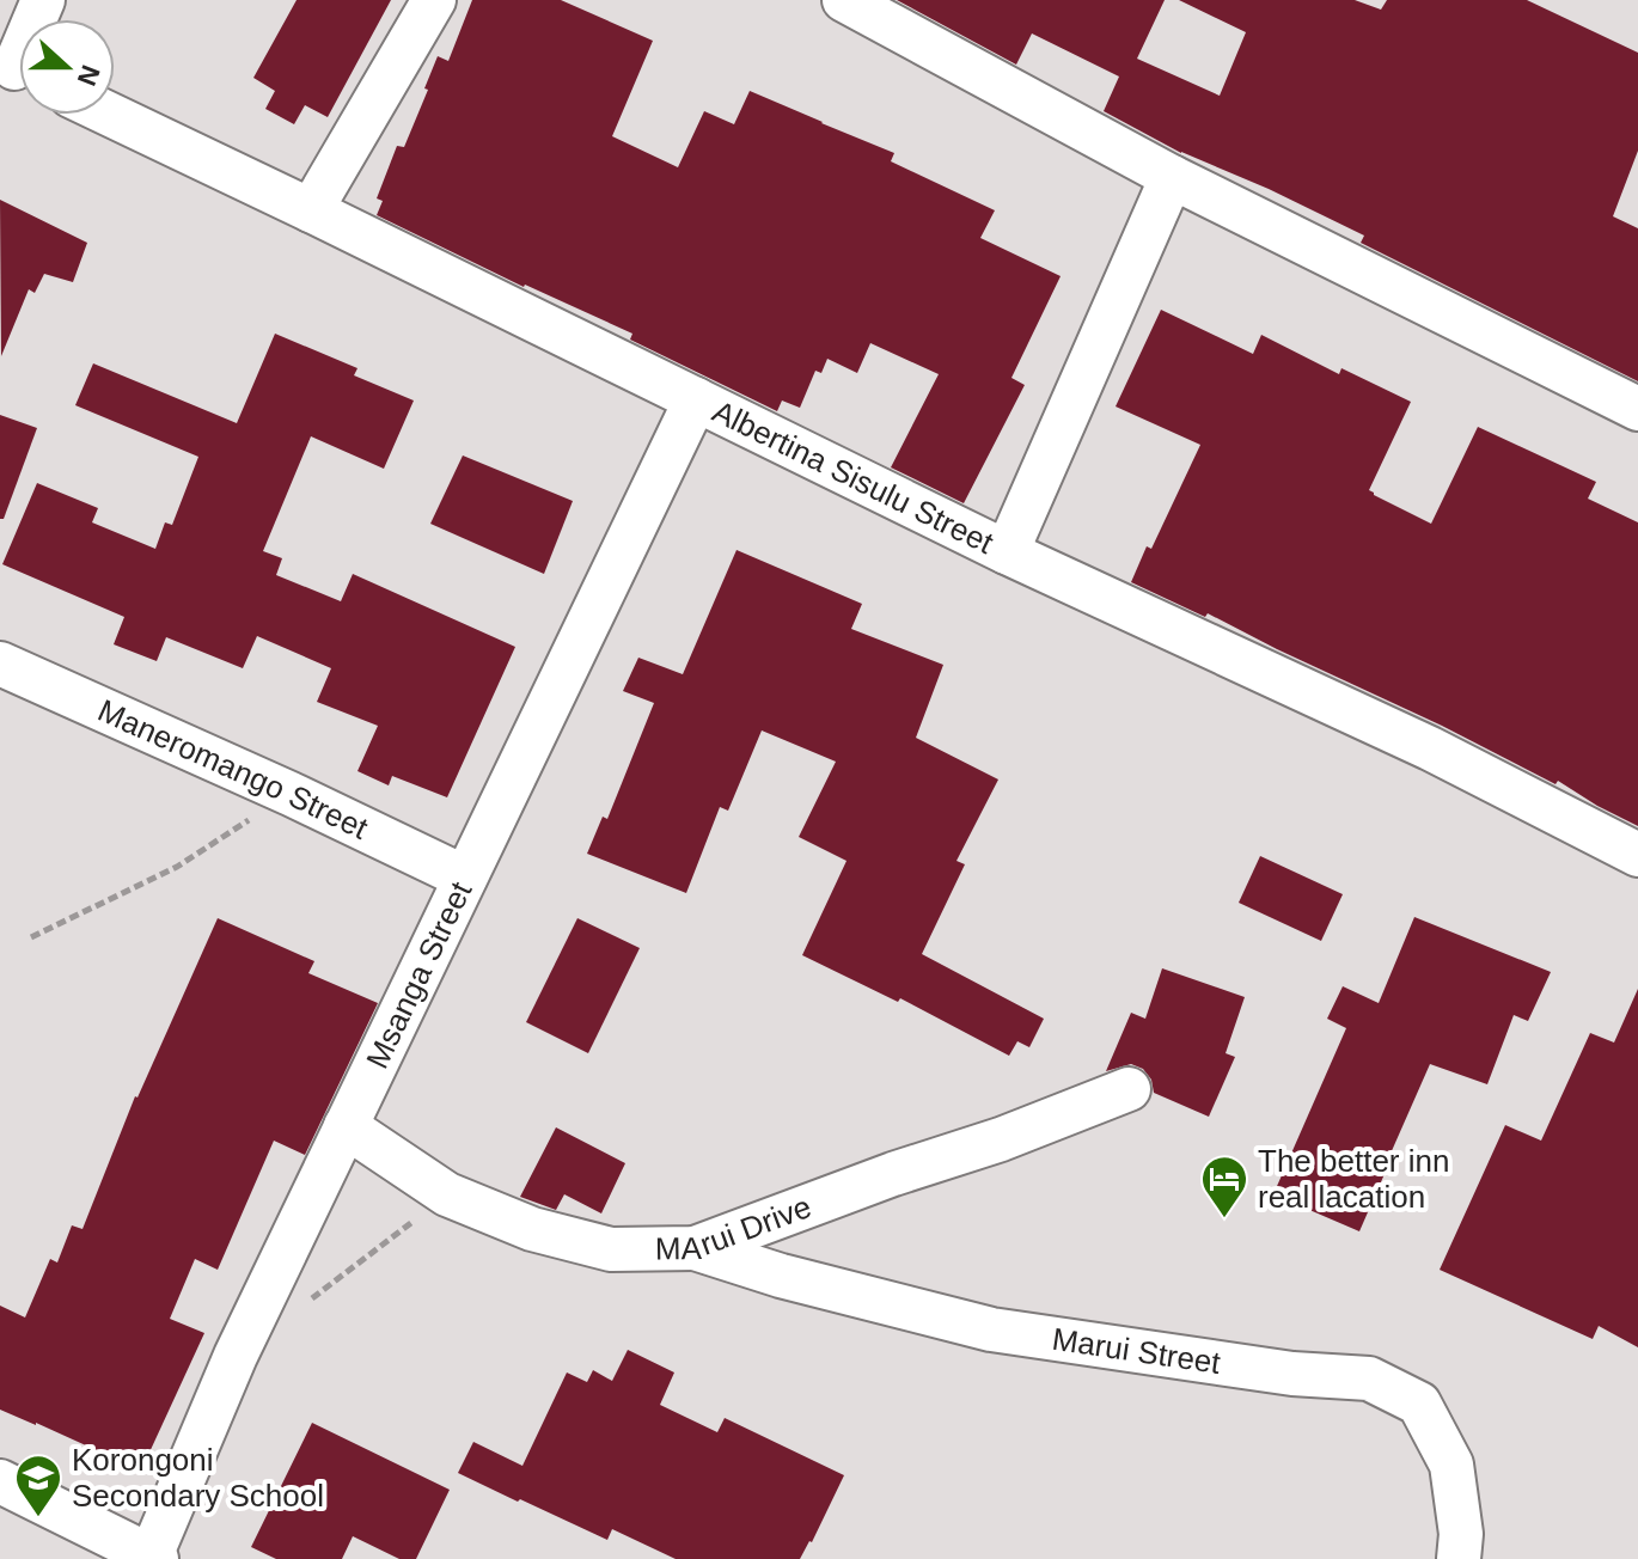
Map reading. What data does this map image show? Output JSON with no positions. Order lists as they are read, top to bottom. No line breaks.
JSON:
{"streets":{"street":["Albertina Sisulu Street","Maneromango Street","Msanga Street","MArui Drive","Marui Street"]},"crossings":[["Albertina Sisulu Street","Msanga Street"],["Maneromango Street","Msanga Street"],["Msanga Street","MArui Drive"],["MArui Drive","Marui Street"]],"places":{"hotel":["The better inn real lacation"],"school or university":["Korongoni Secondary School"]},"north":"right"}
